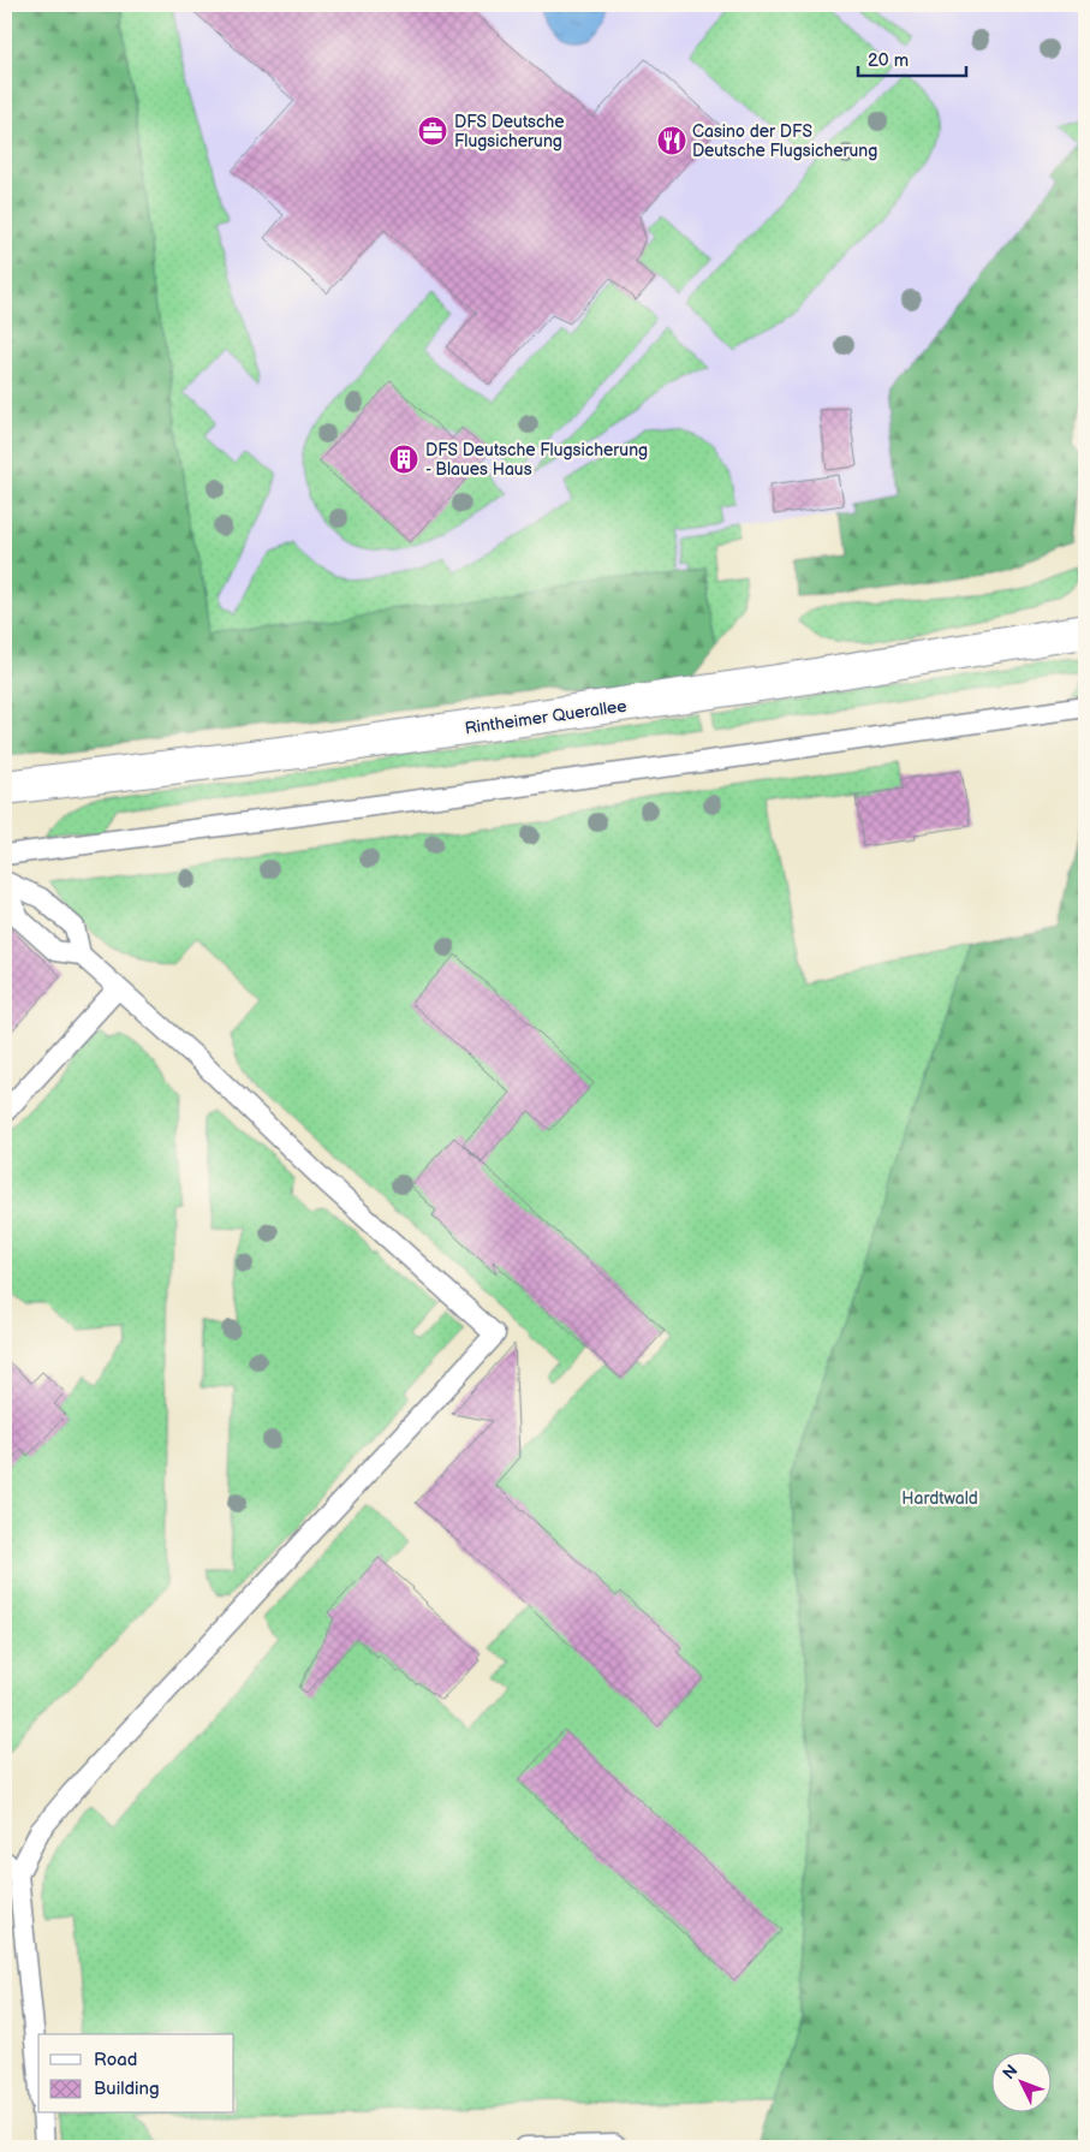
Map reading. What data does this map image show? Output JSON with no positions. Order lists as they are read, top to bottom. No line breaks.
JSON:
{"streets":{"street":["Rintheimer Querallee"]},"parks":["Hardtwald"],"places":{"office":["DFS Deutsche Flugsicherung"],"restaurant":["Casino der DFS Deutsche Flugsicherung"],"building":["DFS Deutsche Flugsicherung - Blaues Haus"]},"legend":["Road","Building"],"scale_bar":"20 m","north":"top left"}
